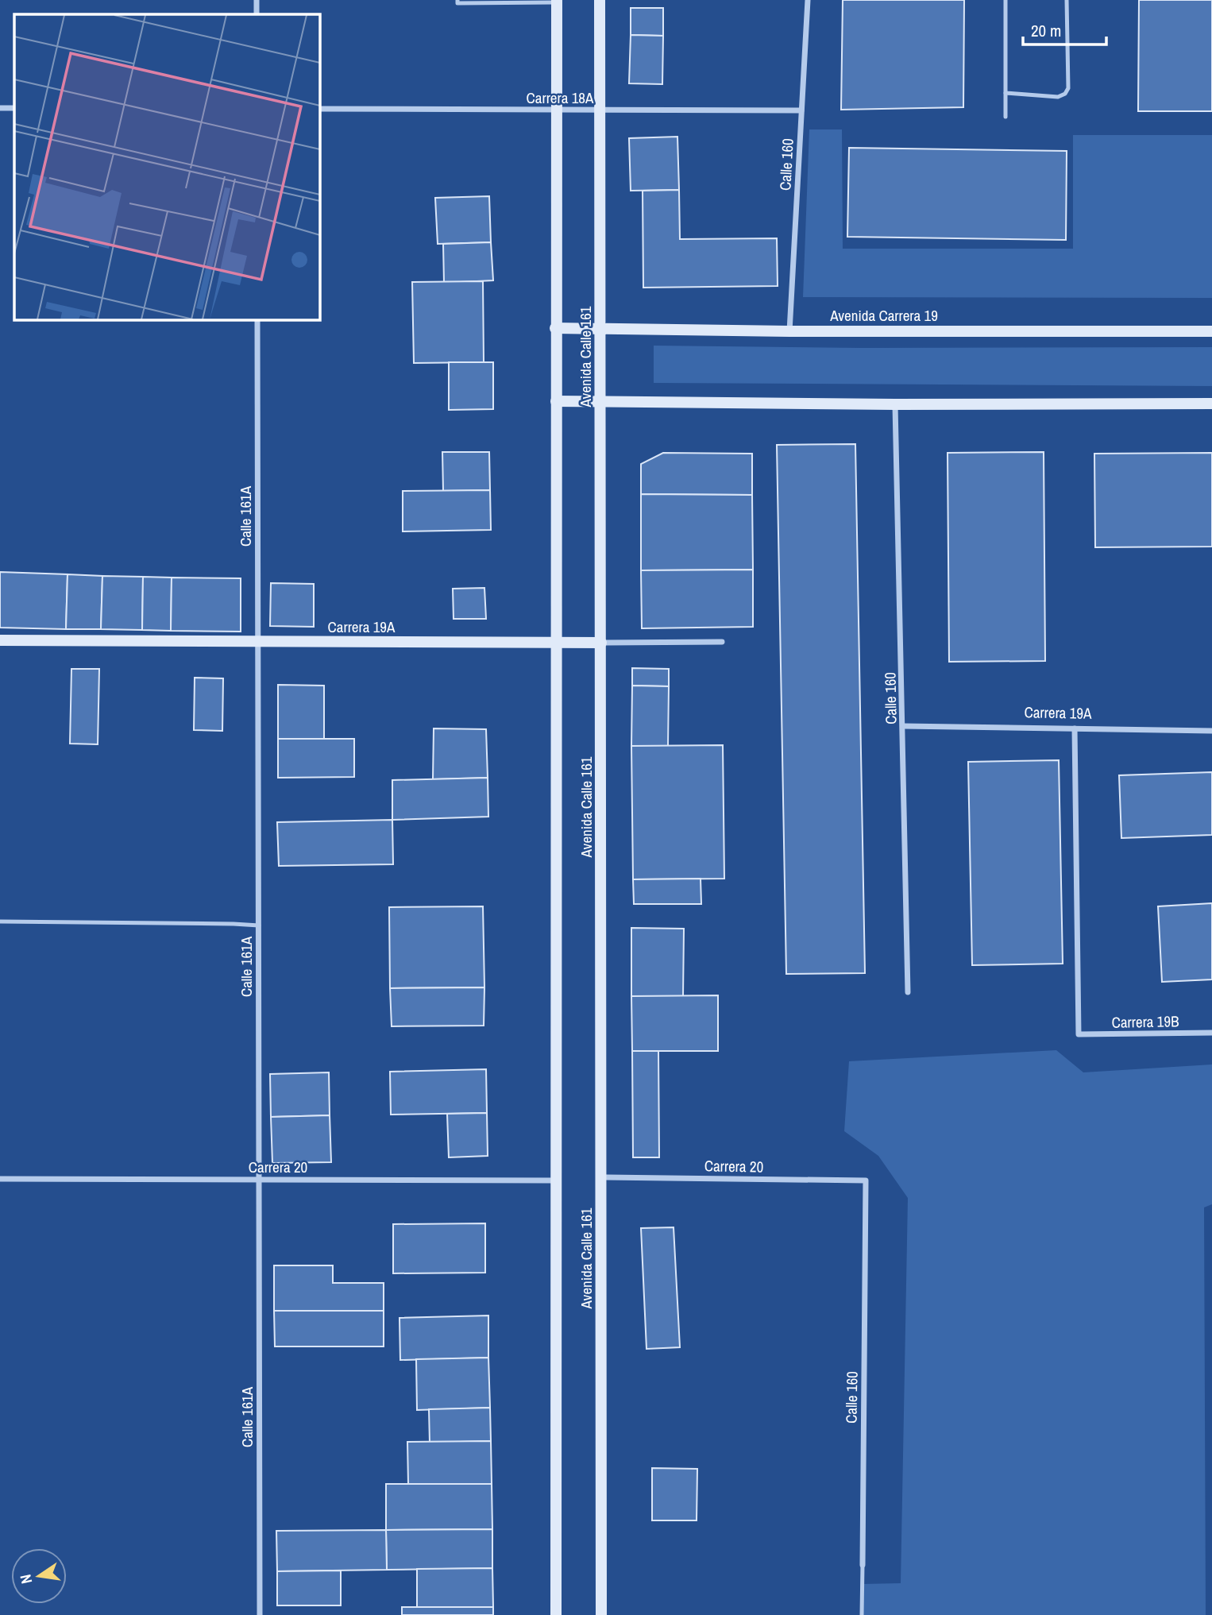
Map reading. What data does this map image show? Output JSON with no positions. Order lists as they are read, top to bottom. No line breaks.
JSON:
{"streets":{"main road":["Avenida Carrera 19","Avenida Calle 161","Carrera 19A"],"street":["Carrera 18A","Calle 160","Calle 161A","Carrera 19B","Carrera 20"]},"crossings":[["Carrera 18A","Calle 160"],["Carrera 18A","Avenida Calle 161"],["Calle 160","Avenida Carrera 19"],["Calle 160","Carrera 19A"],["Calle 160","Carrera 20"],["Avenida Carrera 19","Avenida Calle 161"],["Avenida Calle 161","Carrera 19A"],["Avenida Calle 161","Carrera 20"],["Calle 161A","Carrera 19A"],["Calle 161A","Carrera 20"],["Carrera 19A","Carrera 19B"]],"scale_bar":"20 m","north":"left"}
